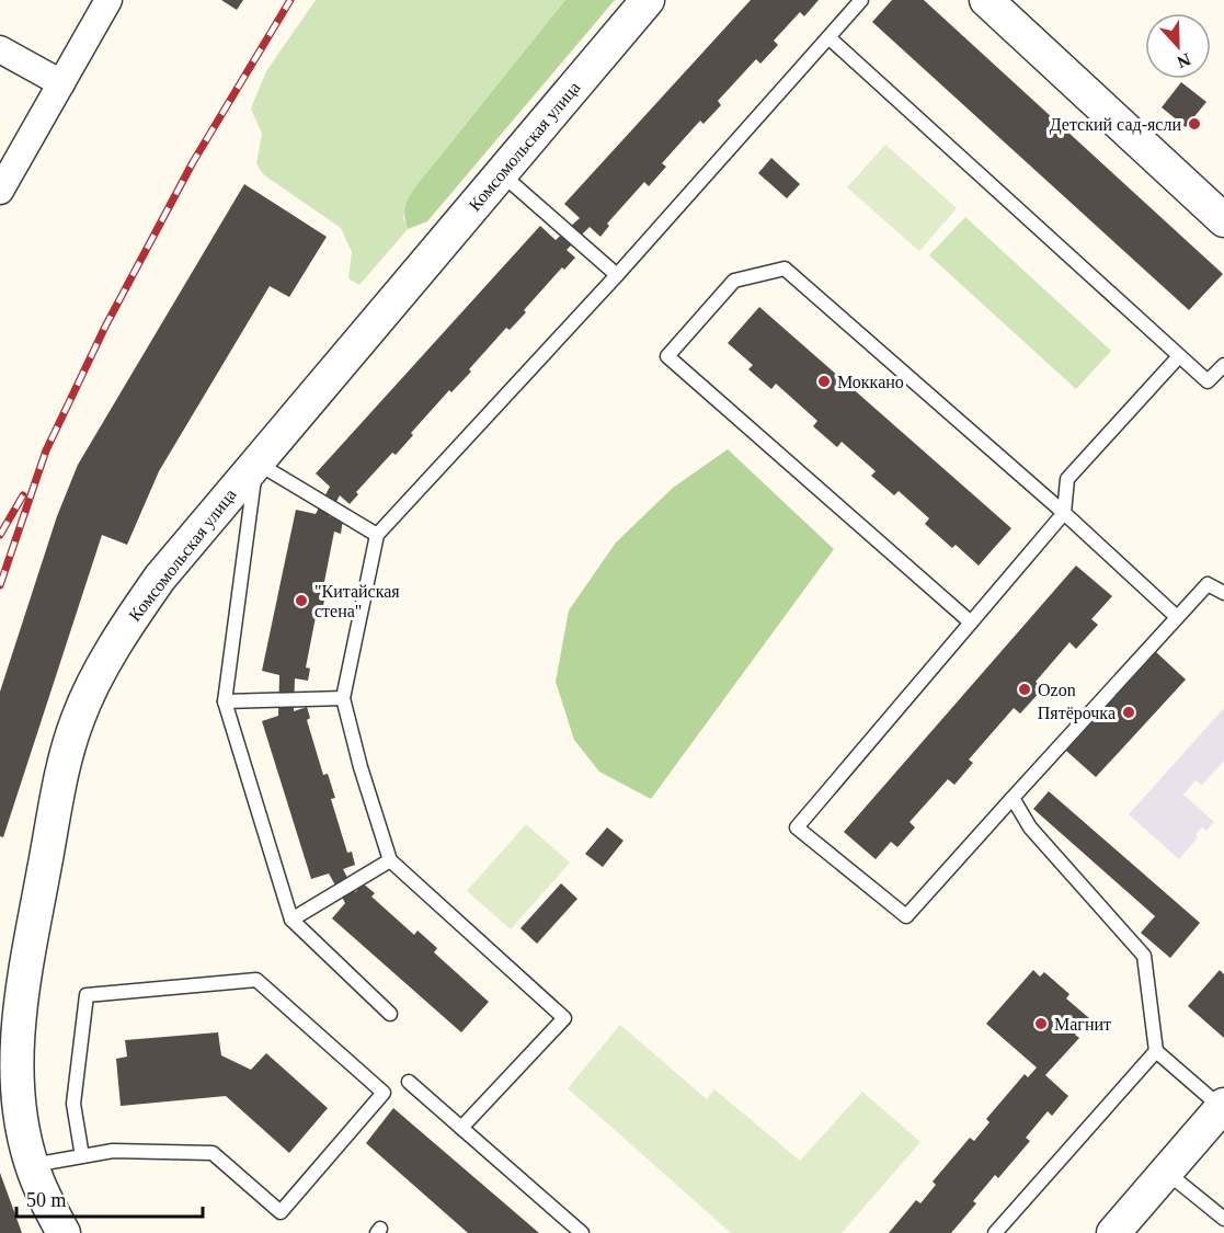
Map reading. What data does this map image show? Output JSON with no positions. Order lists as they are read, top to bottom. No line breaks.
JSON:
{"streets":{"street":["Комсомольская улица"]},"places":["Детский сад-ясли","Моккано","\"Китайская стена\"","Ozon","Пятёрочка","Магнит"],"scale_bar":"50 m","north":"bottom"}
